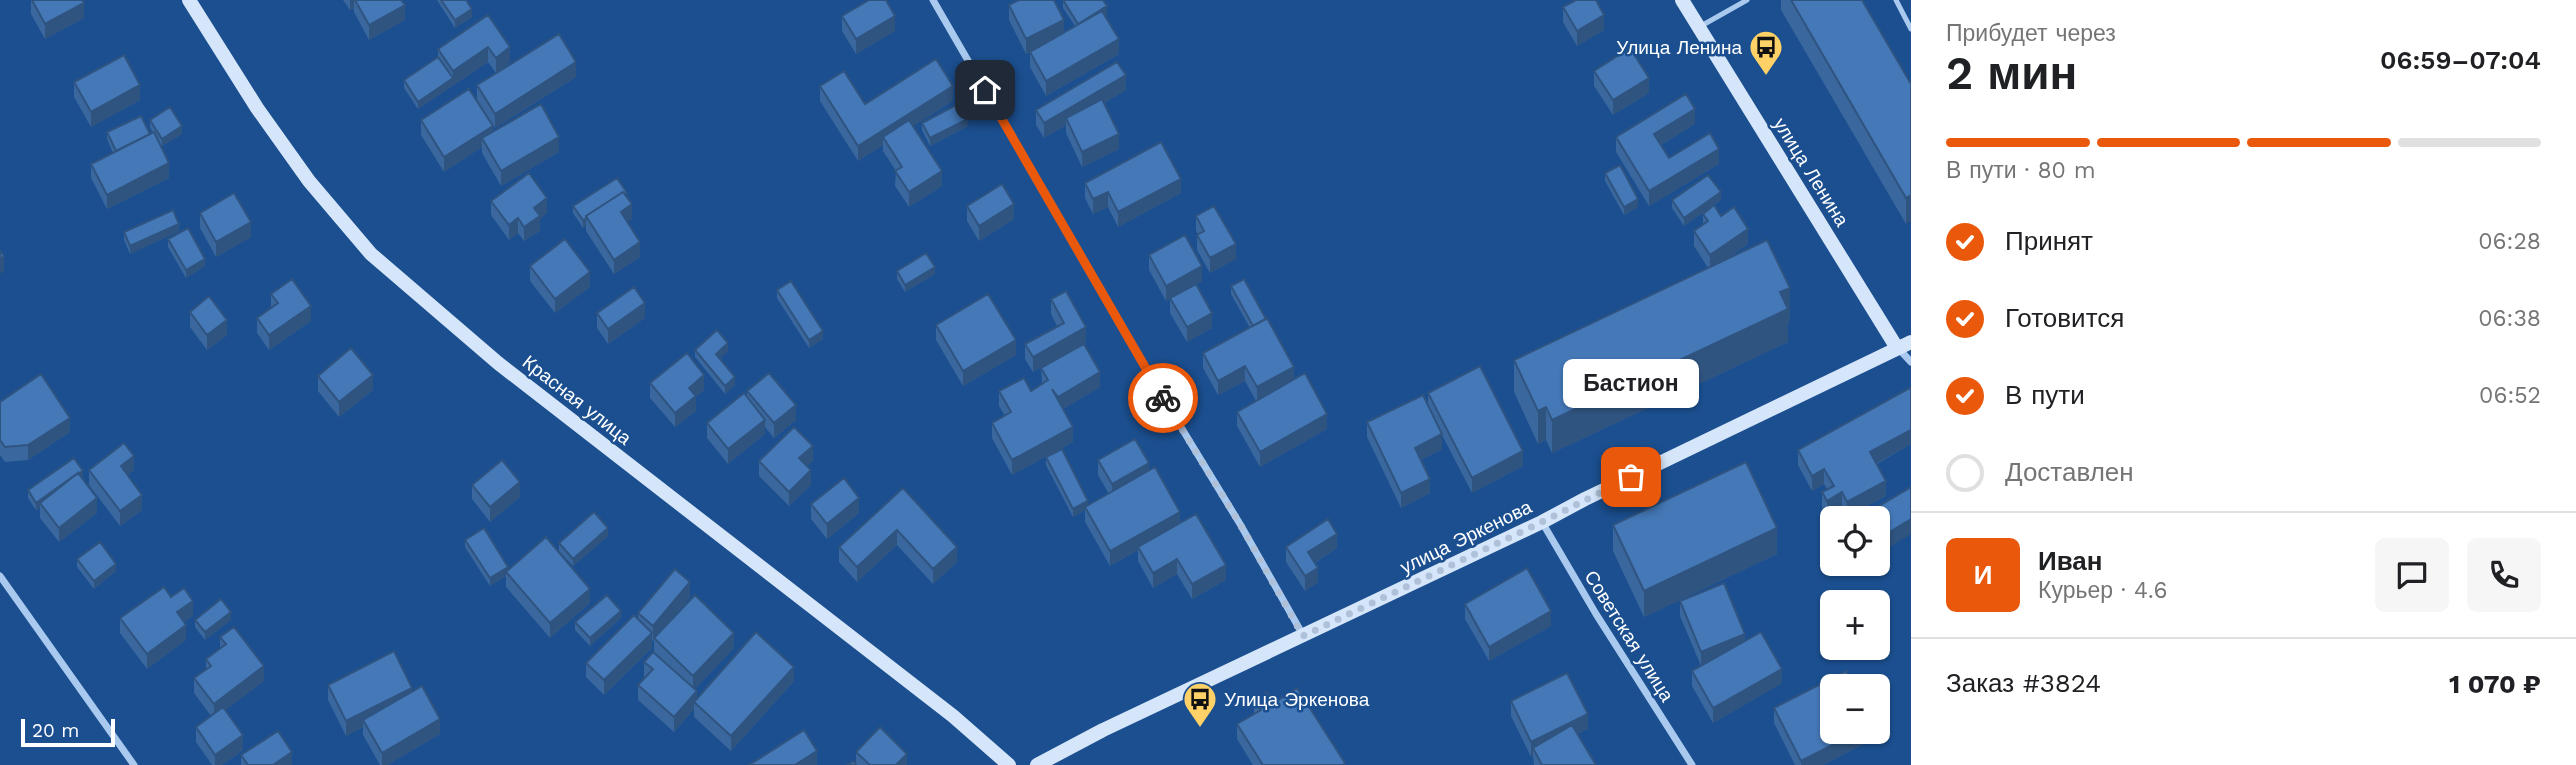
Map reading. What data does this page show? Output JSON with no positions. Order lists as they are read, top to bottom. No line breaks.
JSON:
{"streets":{"street":["улица Ленина","Красная улица","улица Эркенова","Советская улица"]},"crossings":[["улица Ленина","улица Эркенова"],["улица Эркенова","Советская улица"]],"places":{"bus stop":["Улица Ленина","Улица Эркенова"],"other":["Бастион"]},"scale_bar":"20 m","page":{"heading":["2 мин","Прибудет через","06:59–07:04"],"panel":["Иван","Курьер · 4.6","Заказ #3824","1 070 ₽"],"bar":"В пути · 80 m","list":[["Принят","06:28"],["Готовится","06:38"],["В пути","06:52"],"Доставлен"],"bubble":"Бастион","map_buttons":["+","−"],"round":"И","scale":"20 m"}}
